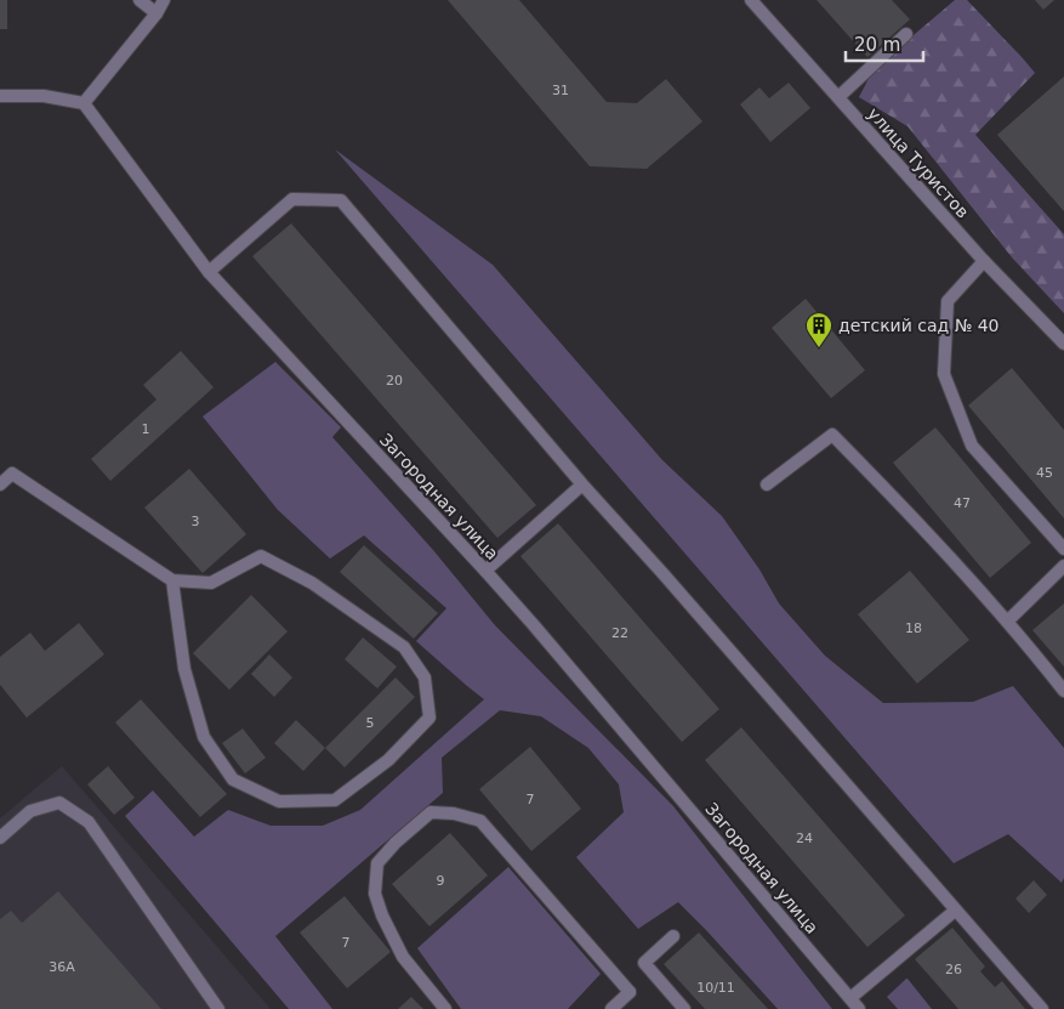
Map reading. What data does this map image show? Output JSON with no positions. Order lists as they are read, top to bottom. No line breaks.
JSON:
{"streets":{"street":["улица Туристов","Загородная улица"]},"places":{"building":["детский сад № 40"]},"house_numbers":["31","20","1","45","47","3","18","22","5","7","24","9","7","36А","26","10/11"],"scale_bar":"20 m"}
